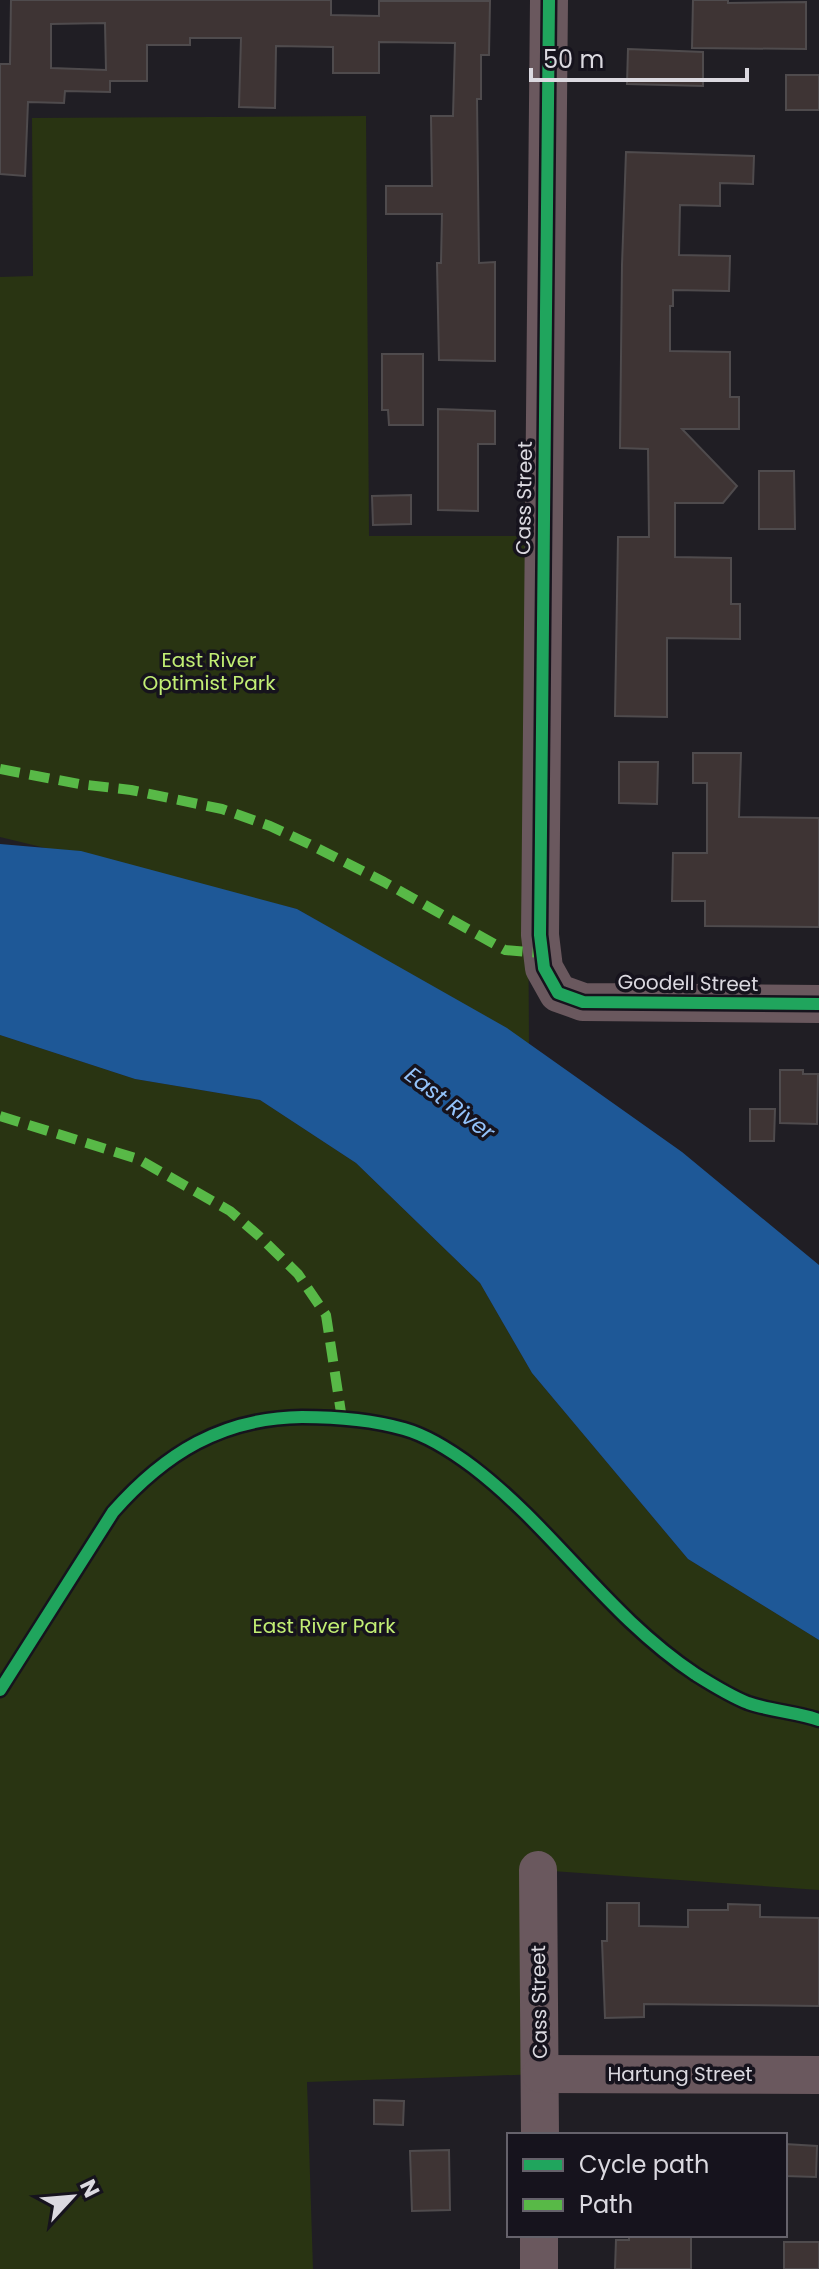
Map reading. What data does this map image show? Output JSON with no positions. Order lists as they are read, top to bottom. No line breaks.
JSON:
{"streets":{"street":["Cass Street","Goodell Street","Hartung Street"]},"crossings":[["Cass Street","Goodell Street"],["Cass Street","Hartung Street"]],"water":["East River"],"parks":["East River Optimist Park","East River Park"],"legend":["Cycle path","Path"],"scale_bar":"50 m","north":"top right"}
